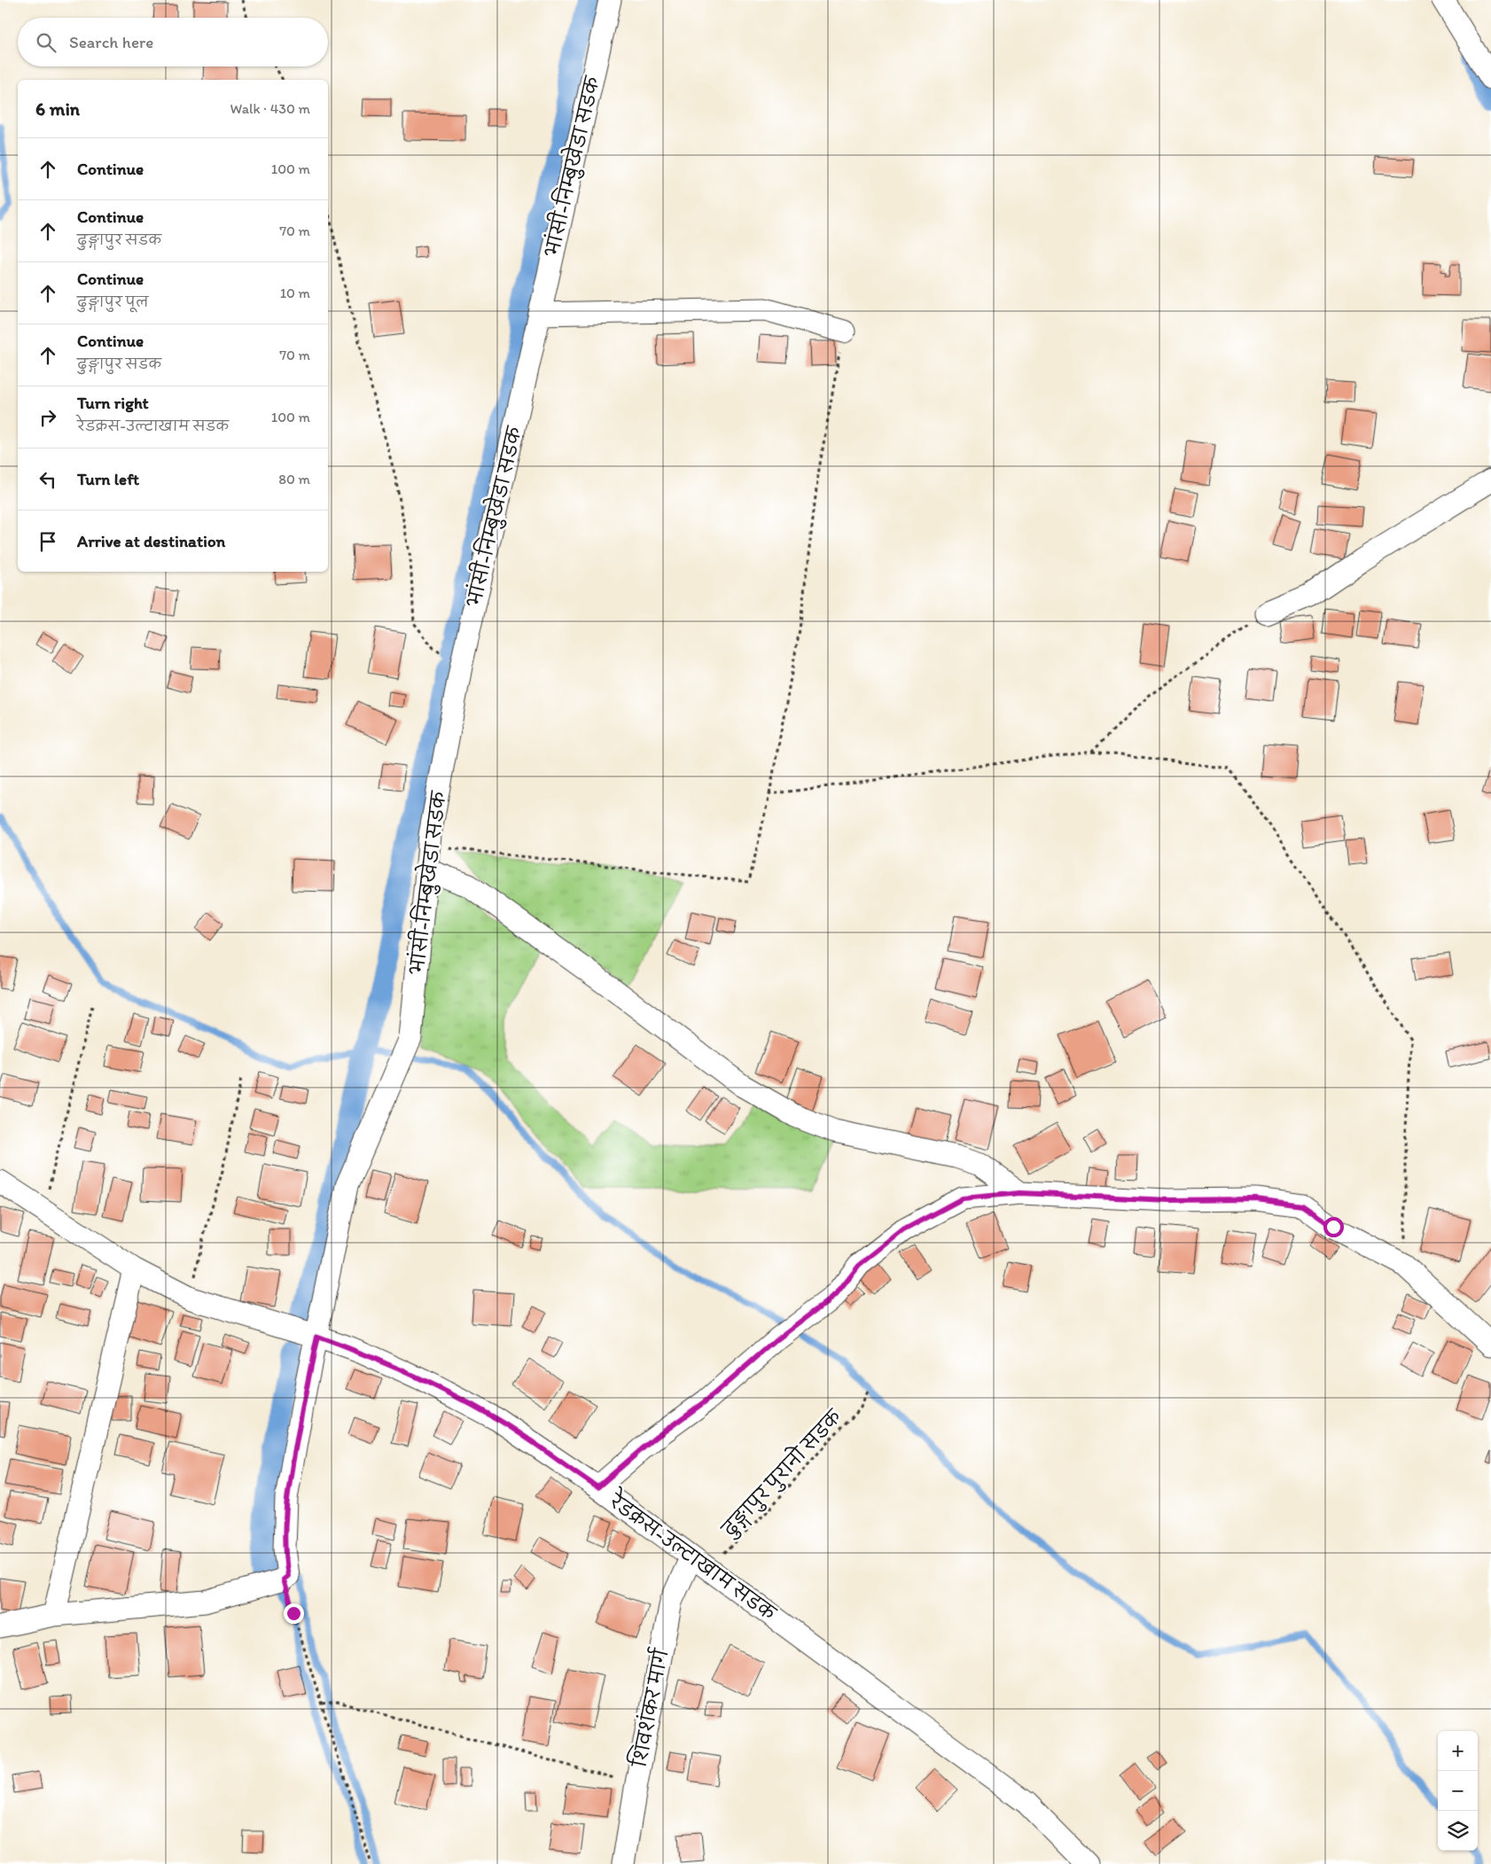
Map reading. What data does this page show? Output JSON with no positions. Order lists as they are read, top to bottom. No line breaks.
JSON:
{"streets":{"street":["भांसी-निम्बुखेडा सडक","रेडक्रस-उल्टाखाम सडक","शिवशंकर मार्ग"],"path":["ढुङ्गापुर पुरानो सडक"]},"crossings":[["भांसी-निम्बुखेडा सडक","रेडक्रस-उल्टाखाम सडक"],["ढुङ्गापुर पुरानो सडक","रेडक्रस-उल्टाखाम सडक"],["ढुङ्गापुर पुरानो सडक","शिवशंकर मार्ग"],["रेडक्रस-उल्टाखाम सडक","शिवशंकर मार्ग"]],"page":{"search":"Search here","heading":["6 min","Walk · 430 m"],"list":[["Continue","100 m"],["Continue","ढुङ्गापुर सडक","70 m"],["Continue","ढुङ्गापुर पूल","10 m"],["Continue","ढुङ्गापुर सडक","70 m"],["Turn right","रेडक्रस-उल्टाखाम सडक","100 m"],["Turn left","80 m"],"Arrive at destination"],"map_buttons":["+","−"]}}
